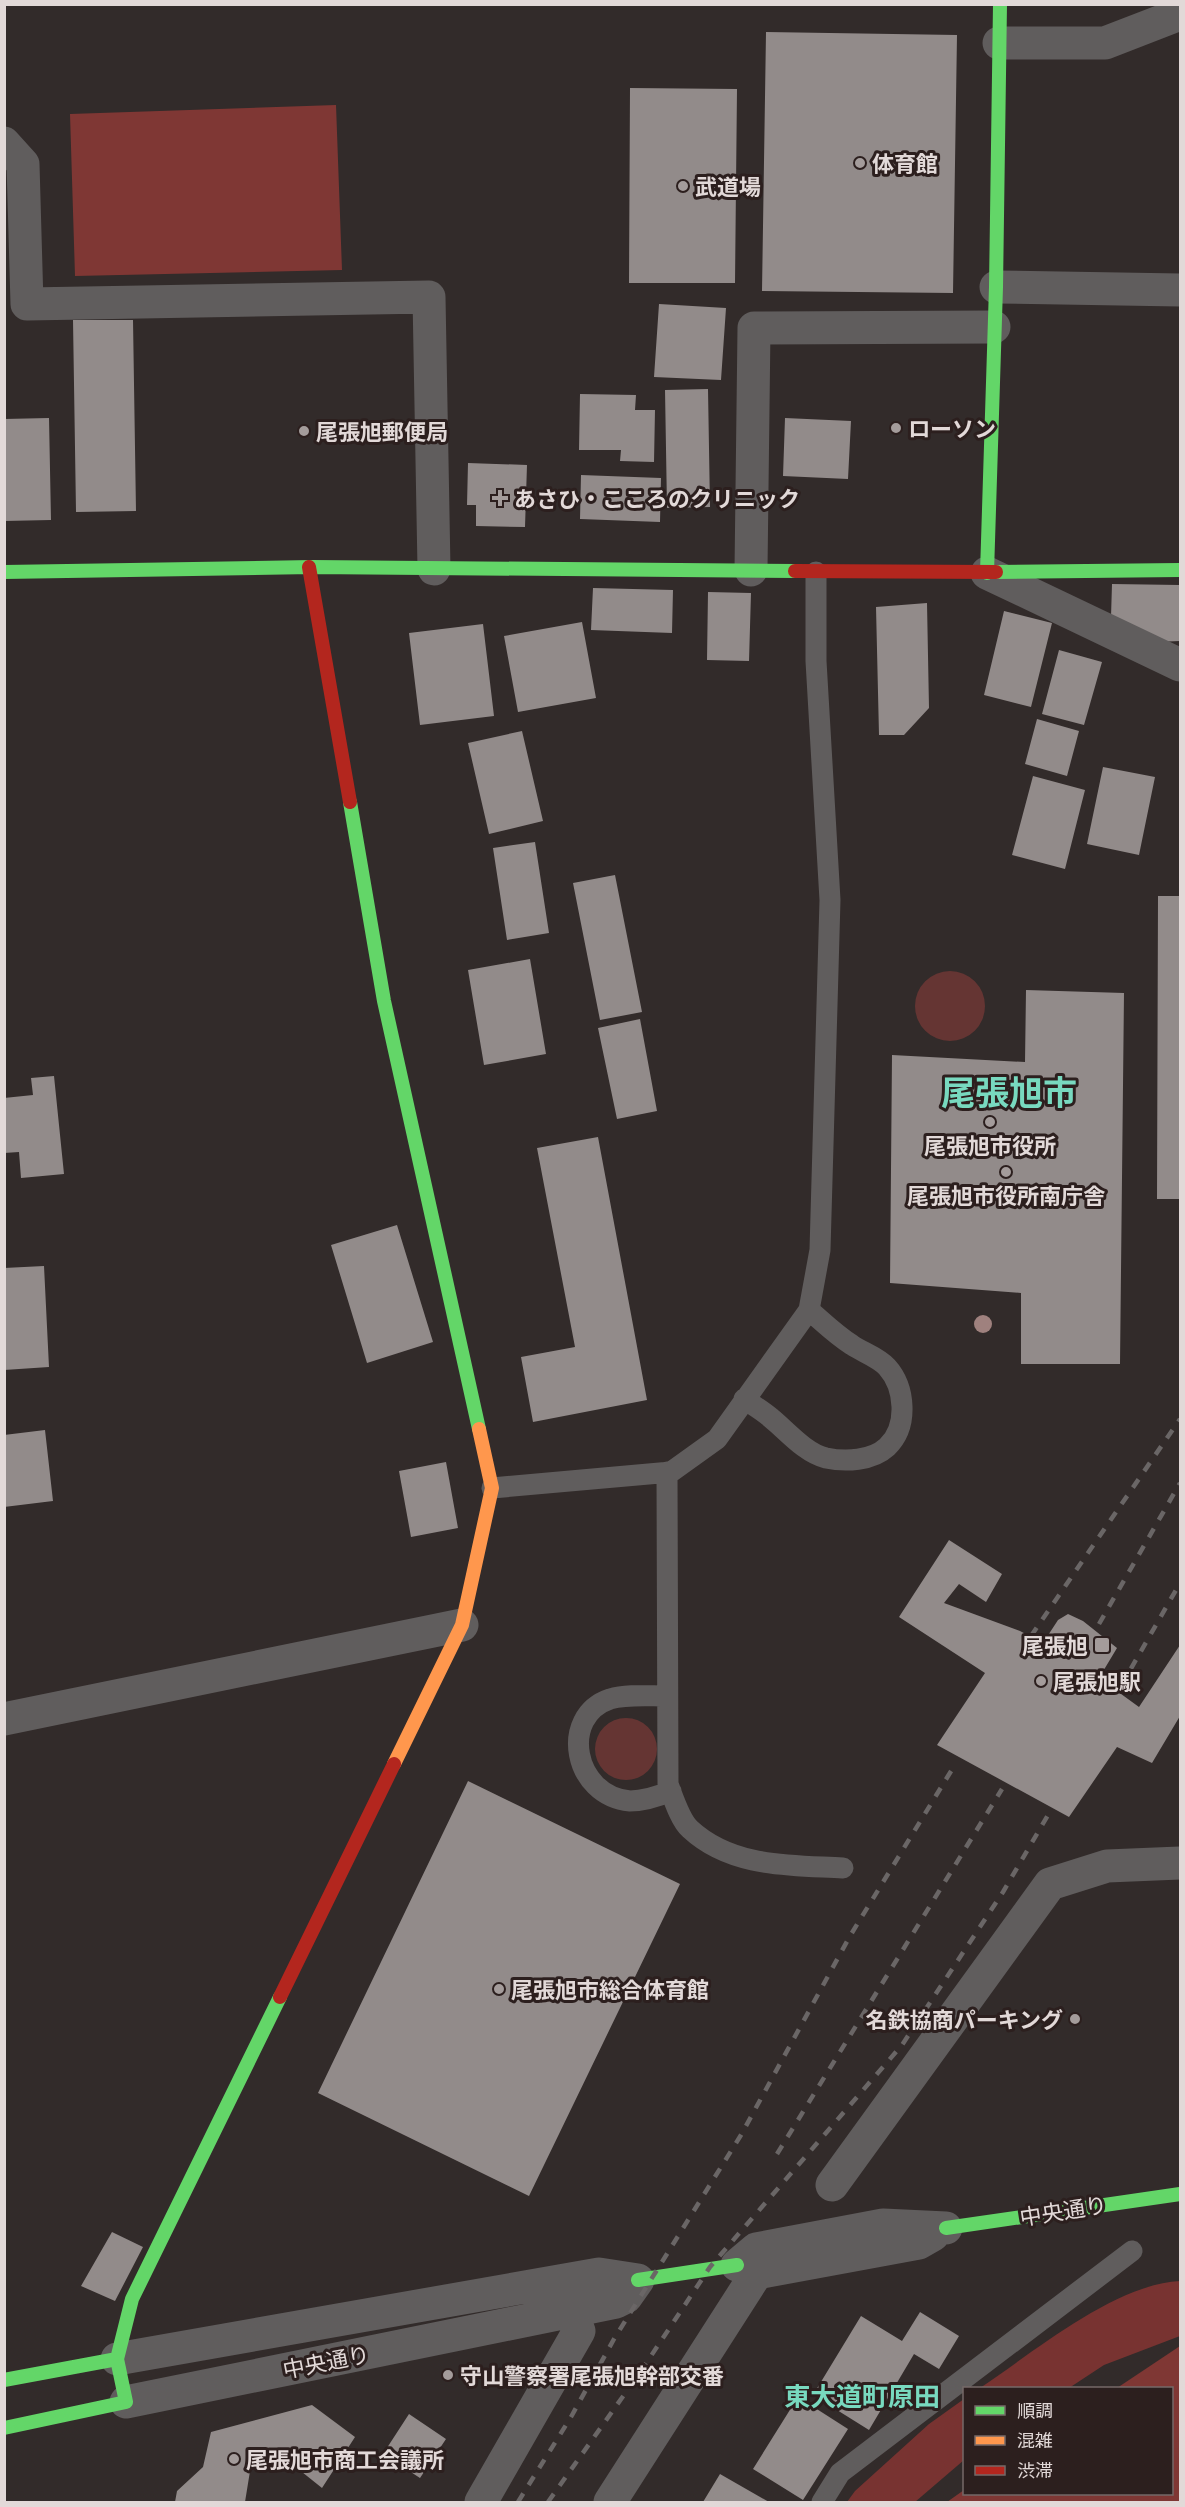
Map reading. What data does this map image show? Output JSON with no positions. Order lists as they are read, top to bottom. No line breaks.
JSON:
{"streets":{"street":["中央通り"]},"districts":["尾張旭市","東大道町原田"],"places":{"other":["体育館","武道場","ローソン","尾張旭郵便局","尾張旭市役所","尾張旭市役所南庁舎","尾張旭駅","尾張旭市総合体育館","名鉄協商パーキング","守山警察署尾張旭幹部交番","尾張旭市商工会議所"],"health":["あさひ・こころのクリニック"],"transit":["尾張旭"]},"legend":["順調","混雑","渋滞"]}
